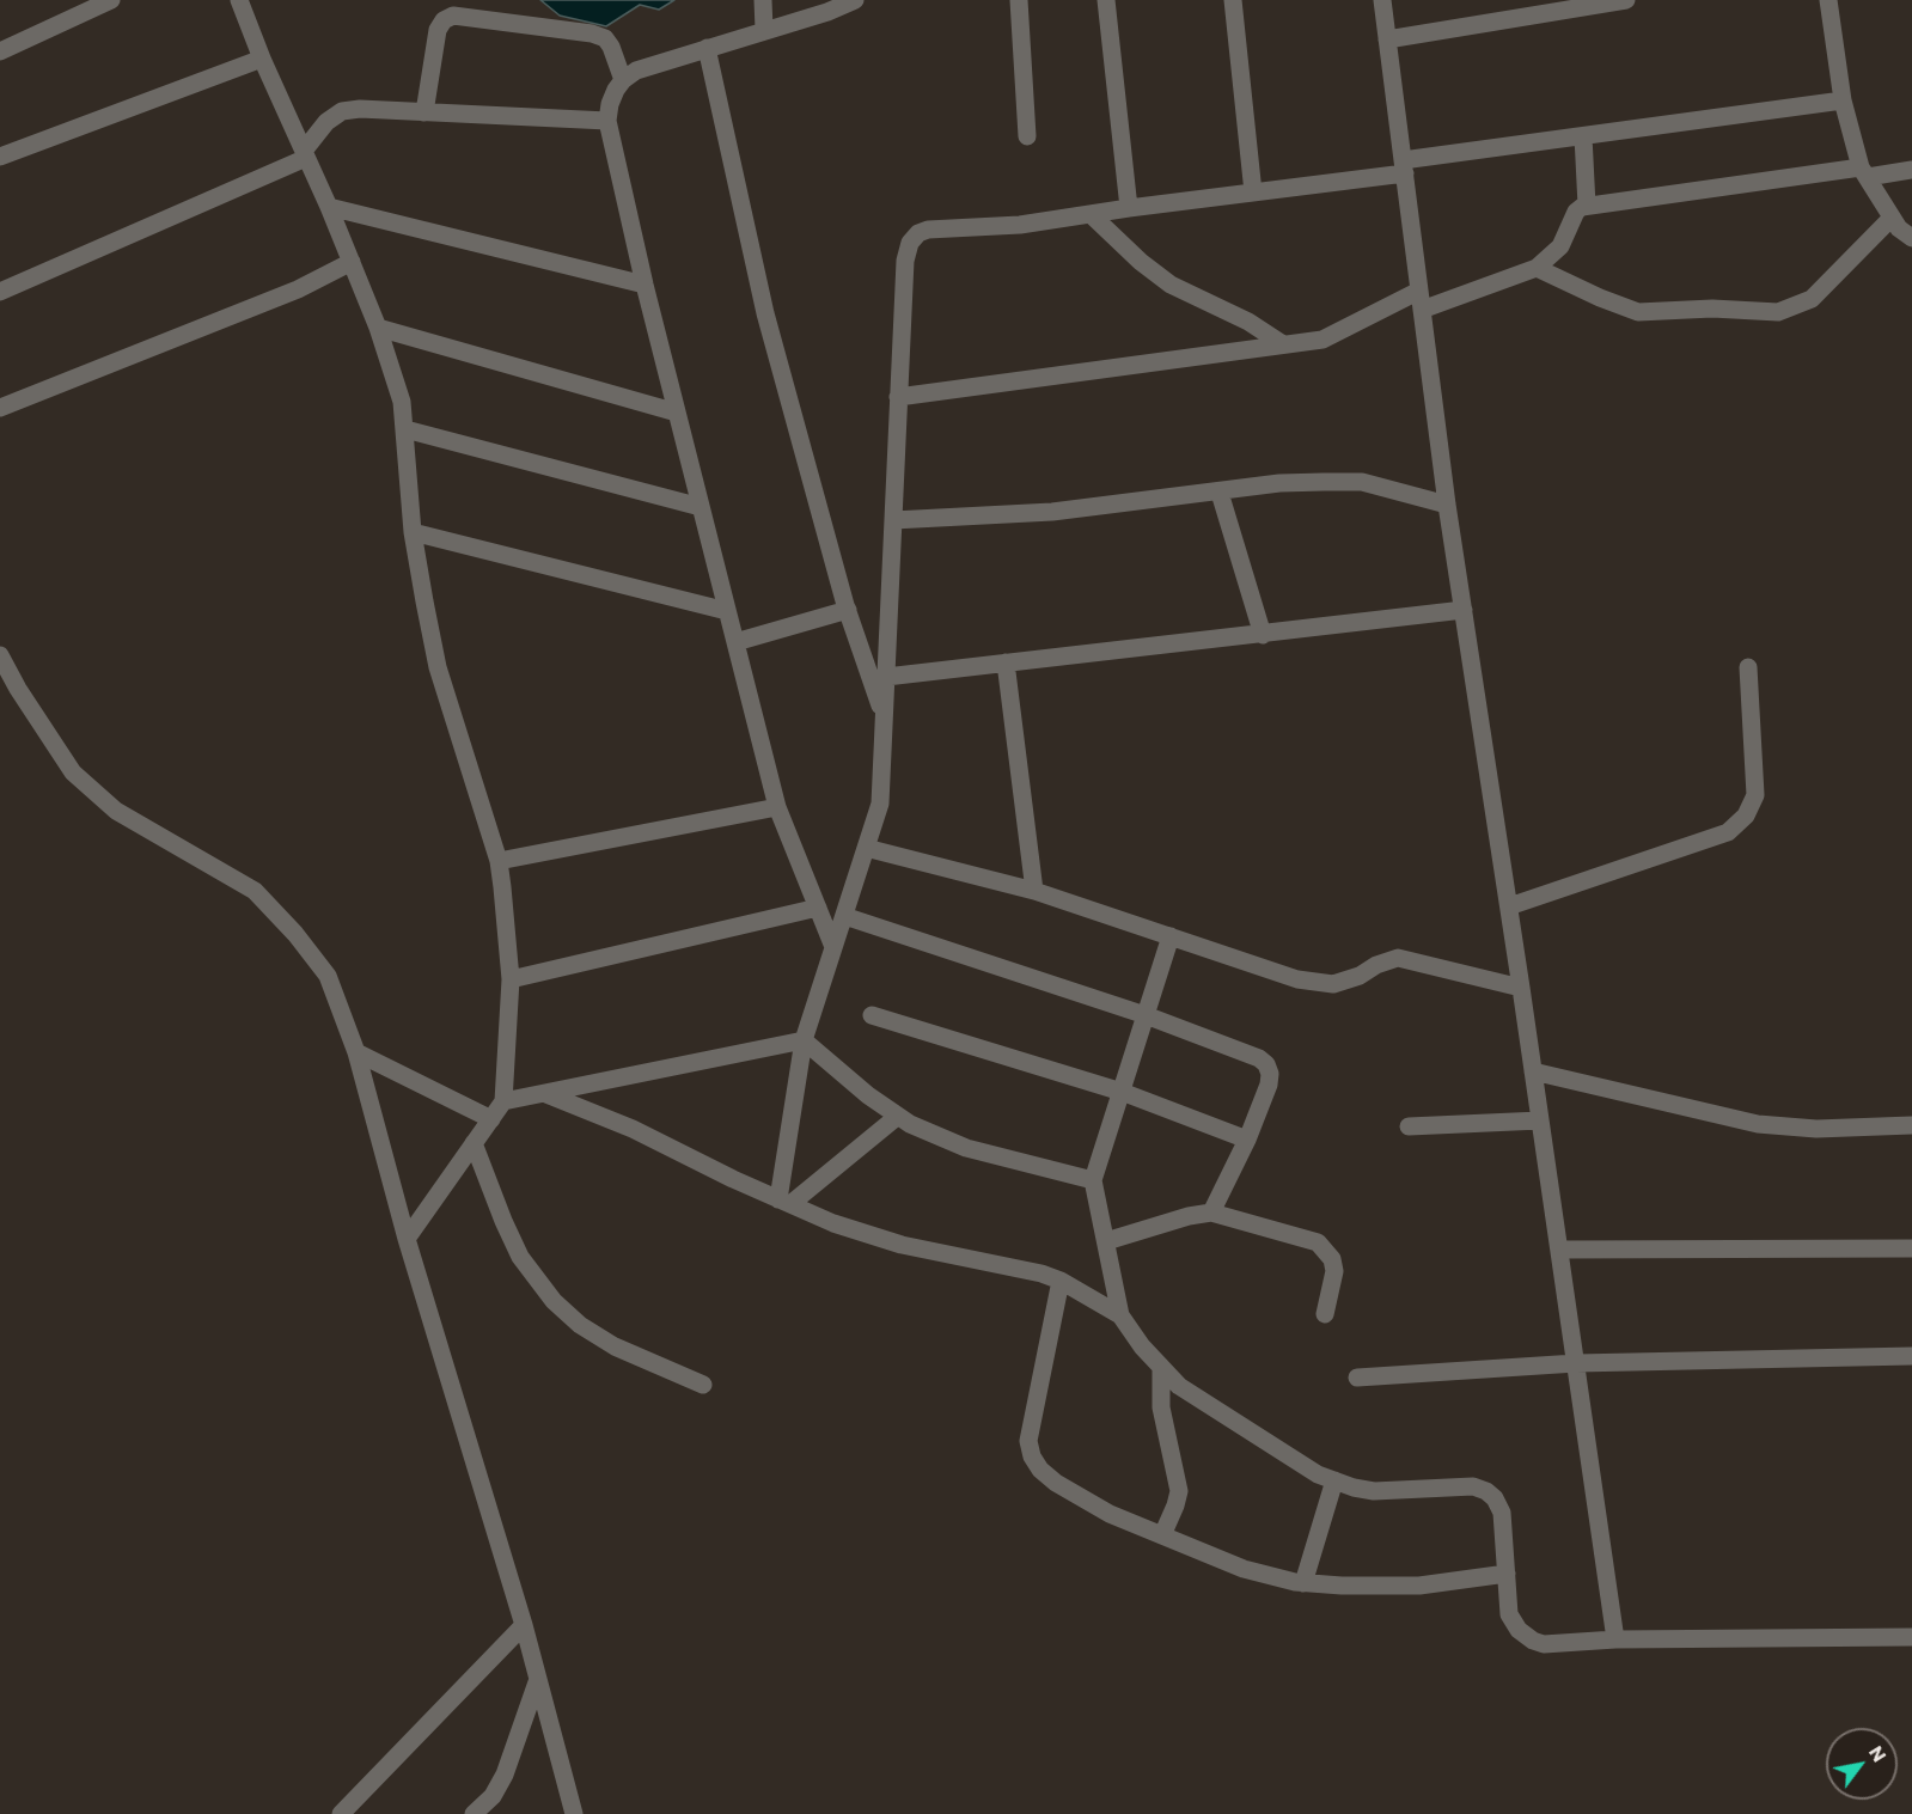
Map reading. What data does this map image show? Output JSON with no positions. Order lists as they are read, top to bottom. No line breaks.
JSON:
{"north":"top right"}
